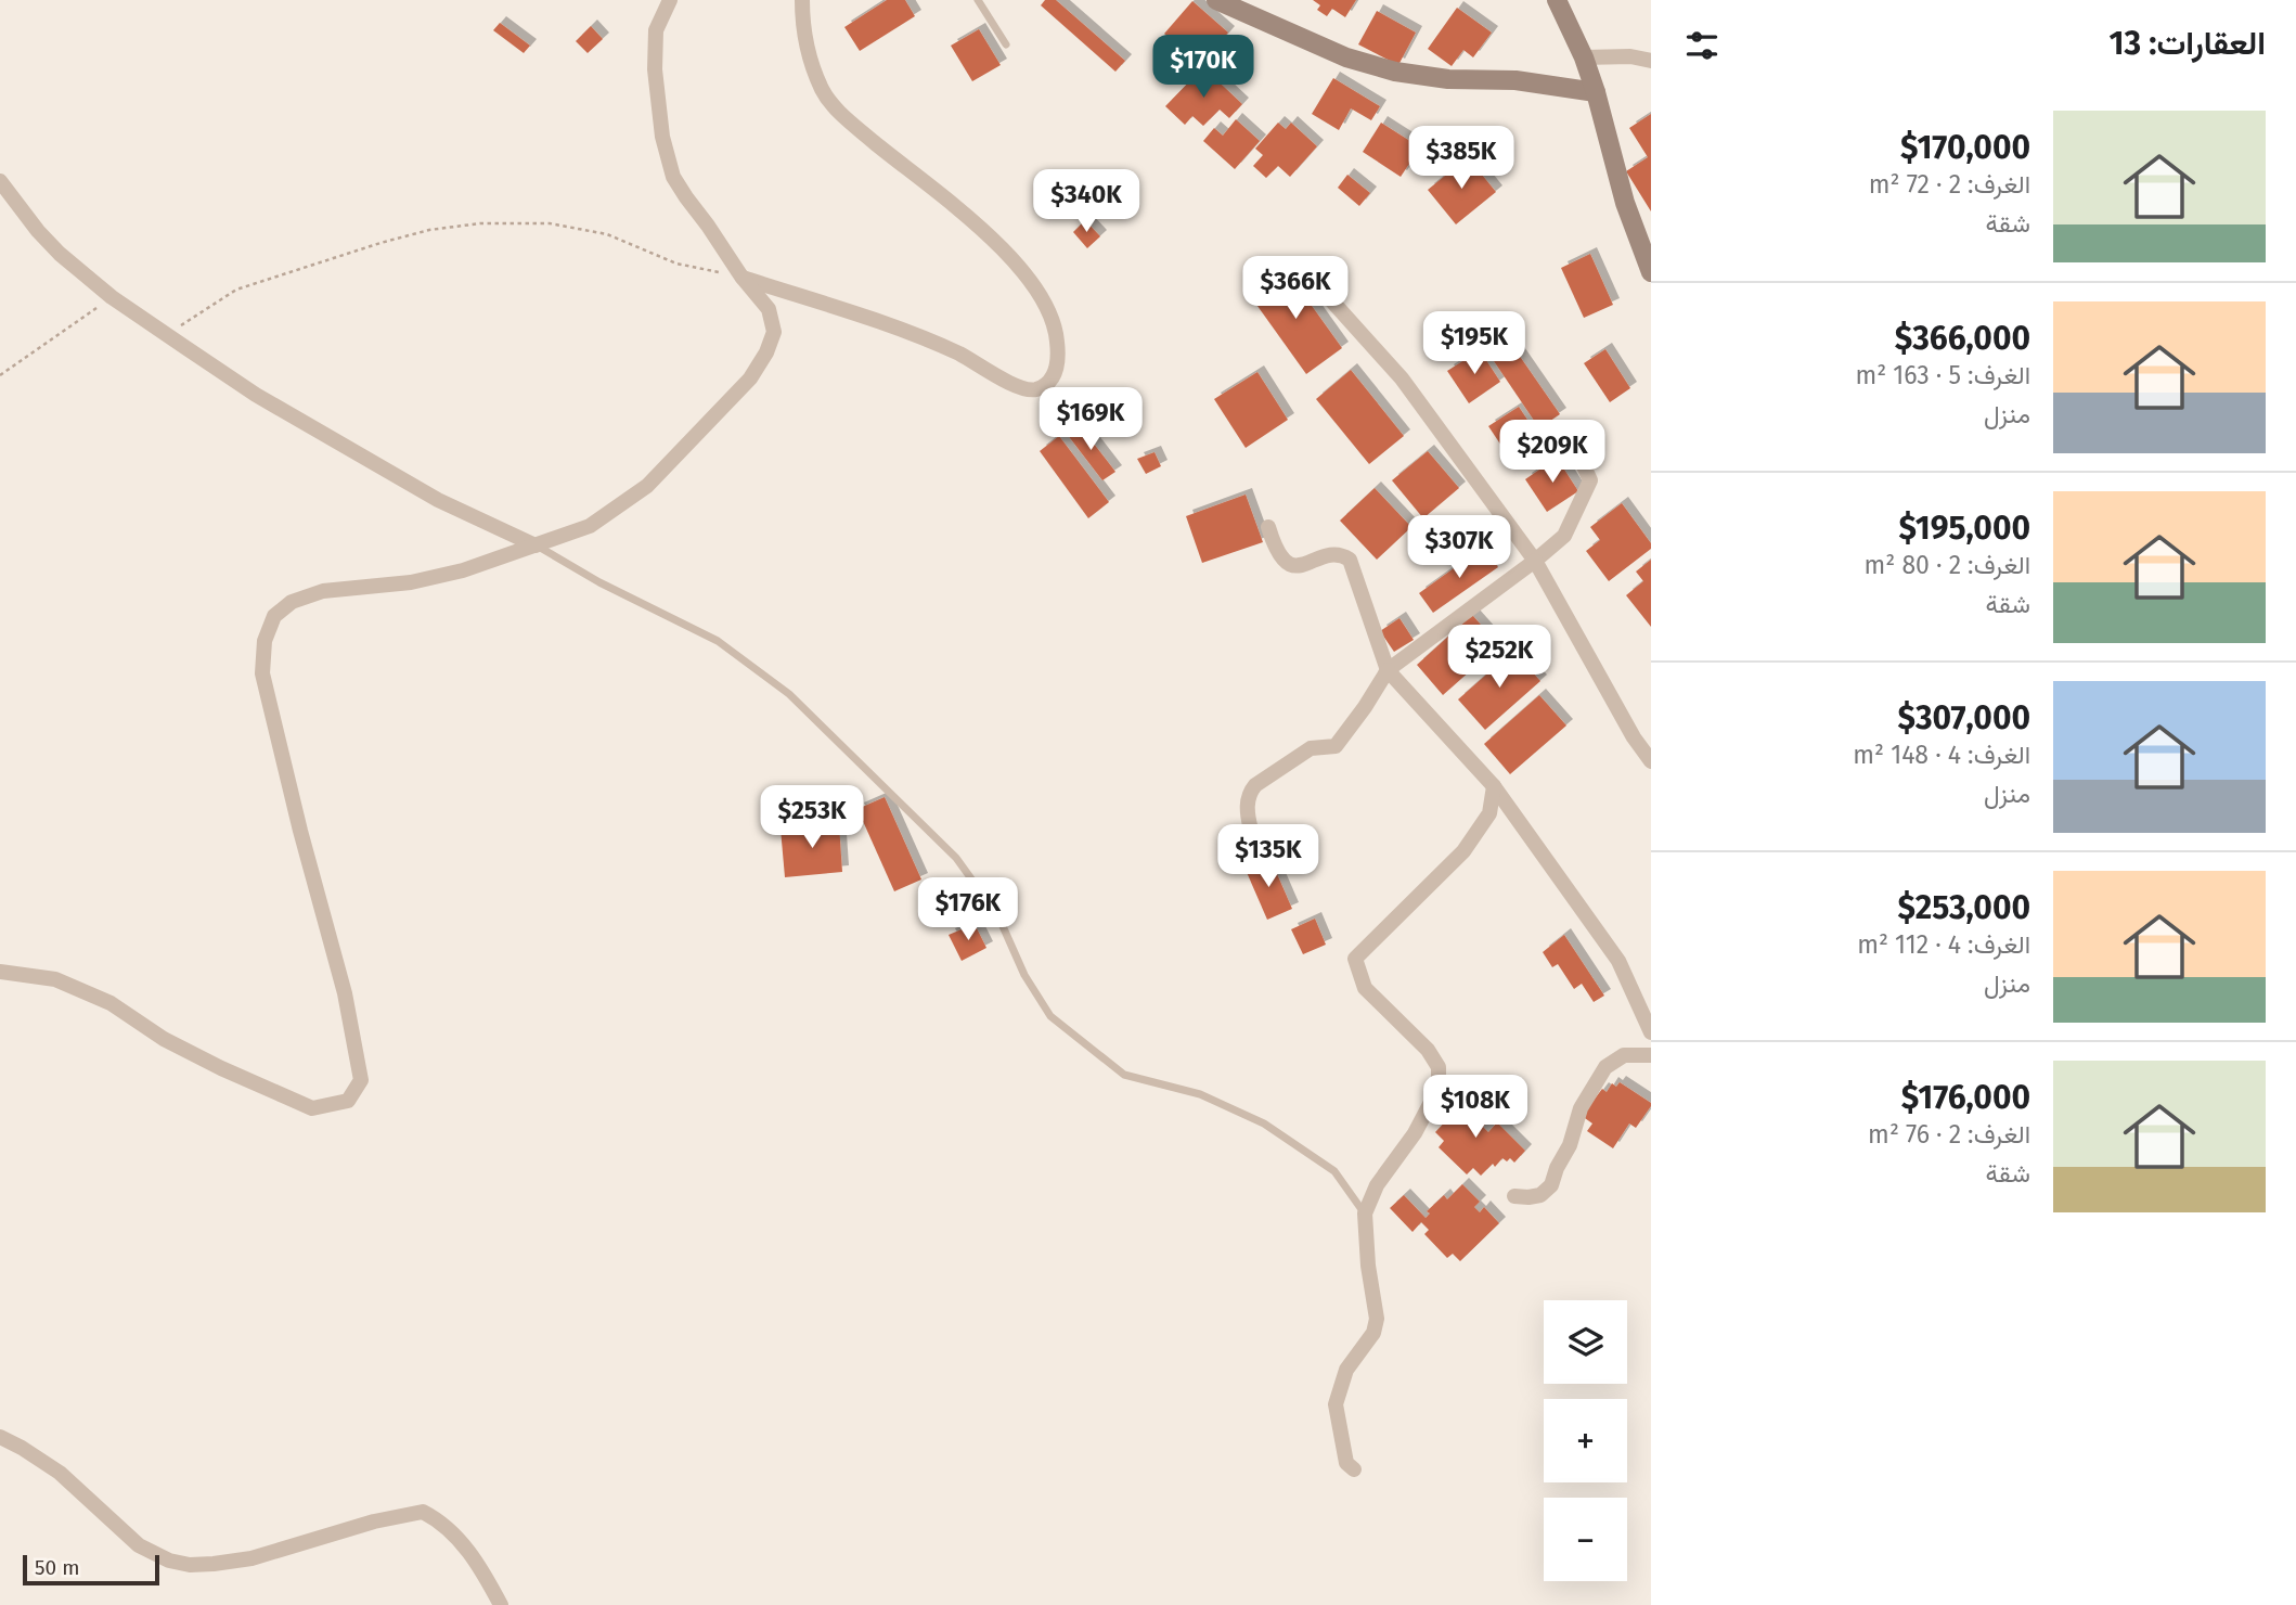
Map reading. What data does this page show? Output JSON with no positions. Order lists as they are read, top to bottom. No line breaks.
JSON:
{"scale_bar":"50 m","page":{"heading":"العقارات: 13","price":["$170K","$385K","$340K","$366K","$195K","$169K","$209K","$307K","$252K","$253K","$135K","$176K","$108K"],"list":[{"name":"$170,000","note":"الغرف: 2 · 72 m² · شقة"},{"name":"$366,000","note":"الغرف: 5 · 163 m² · منزل"},{"name":"$195,000","note":"الغرف: 2 · 80 m² · شقة"},{"name":"$307,000","note":"الغرف: 4 · 148 m² · منزل"},{"name":"$253,000","note":"الغرف: 4 · 112 m² · منزل"},{"name":"$176,000","note":"الغرف: 2 · 76 m² · شقة"}],"map_buttons":["+","−"],"scale":"50 m"}}
